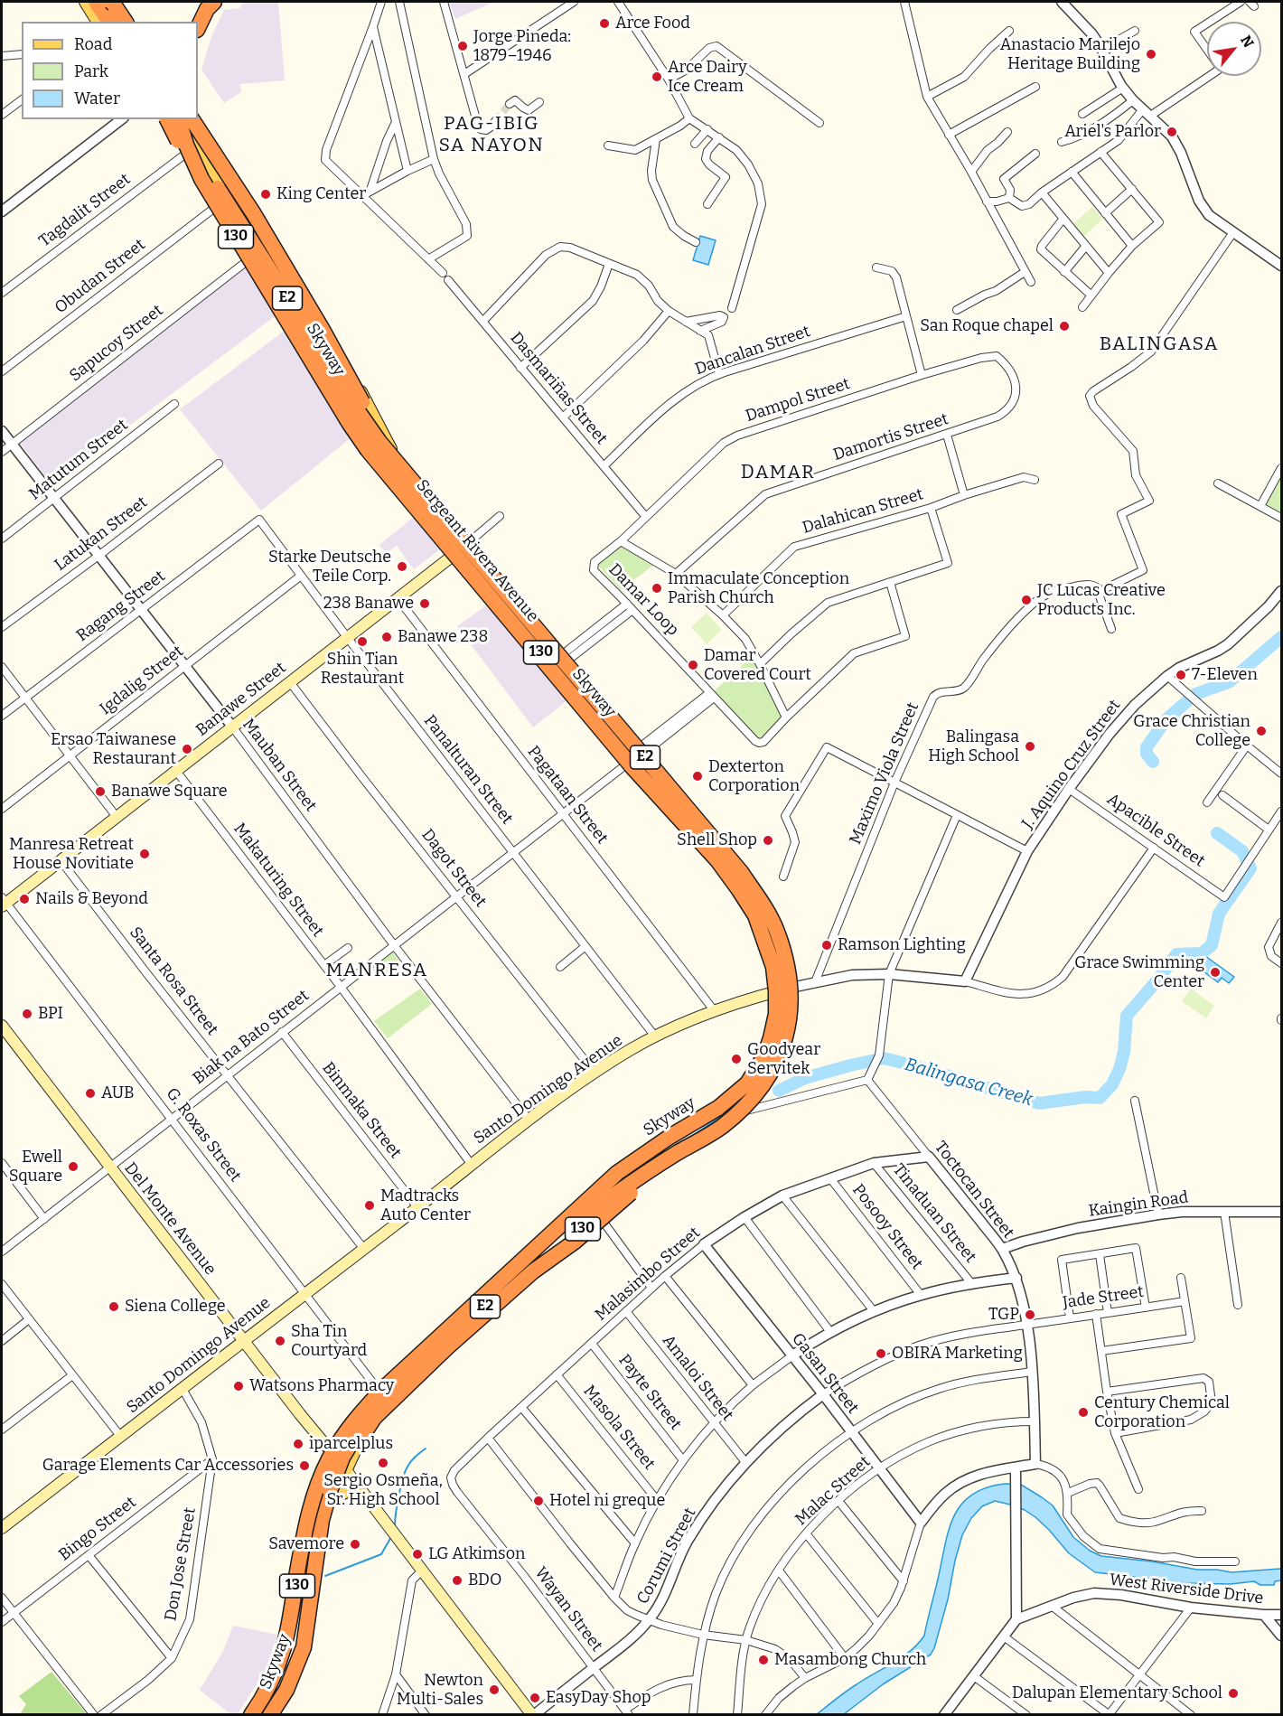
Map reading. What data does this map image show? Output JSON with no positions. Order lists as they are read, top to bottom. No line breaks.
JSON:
{"streets":{"highway":["E2","Skyway"],"main road":["130","Sergeant Rivera Avenue","Banawe Street","Santo Domingo Avenue","Del Monte Avenue"],"street":["Tagdalit Street","Obudan Street","Sapucoy Street","Dancalan Street","Dasmariñas Street","Dampol Street","Damortis Street","Matutum Street","Dalahican Street","Latukan Street","Damar Loop","Ragang Street","Igdalig Street","J. Aquino Cruz Street","Mauban Street","Panalturan Street","Maximo Viola Street","Pagataan Street","Apacible Street","Dagot Street","Makaturing Street","Santa Rosa Street","Biak na Bato Street","Binmaka Street","G. Roxas Street","Toctocan Street","Kaingin Road","Tinaduan Street","Posooy Street","Malasimbo Street","Jade Street","Gasan Street","Amaloi Street","Payte Street","Masola Street","Malac Street","Bingo Street","Corumi Street","Don Jose Street","West Riverside Drive","Wayan Street"]},"crossings":[["Tagdalit Street","Sergeant Rivera Avenue"],["130","Skyway"],["130","Sergeant Rivera Avenue"],["130","Santo Domingo Avenue"],["130","G. Roxas Street"],["130","Del Monte Avenue"],["Obudan Street","Sergeant Rivera Avenue"],["Sapucoy Street","Sergeant Rivera Avenue"],["Sapucoy Street","Mauban Street"],["Skyway","Sergeant Rivera Avenue"],["Skyway","Del Monte Avenue"],["Dancalan Street","Dasmariñas Street"],["Dasmariñas Street","Dampol Street"],["Dampol Street","Damortis Street"],["Dampol Street","Damar Loop"],["Damortis Street","Damar Loop"],["Matutum Street","Mauban Street"],["Dalahican Street","Damar Loop"],["Latukan Street","Mauban Street"],["Sergeant Rivera Avenue","Banawe Street"],["Sergeant Rivera Avenue","Biak na Bato Street"],["Sergeant Rivera Avenue","Santo Domingo Avenue"],["Damar Loop","Biak na Bato Street"],["Ragang Street","Mauban Street"],["Ragang Street","Panalturan Street"],["Igdalig Street","Mauban Street"],["Igdalig Street","Panalturan Street"],["Banawe Street","Mauban Street"],["Banawe Street","Panalturan Street"],["Banawe Street","Pagataan Street"],["Banawe Street","Dagot Street"],["Banawe Street","Makaturing Street"],["Banawe Street","Santa Rosa Street"],["Banawe Street","G. Roxas Street"],["J. Aquino Cruz Street","Apacible Street"],["J. Aquino Cruz Street","Santo Domingo Avenue"],["Mauban Street","Biak na Bato Street"],["Mauban Street","Santo Domingo Avenue"],["Panalturan Street","Biak na Bato Street"],["Panalturan Street","Santo Domingo Avenue"],["Maximo Viola Street","Santo Domingo Avenue"],["Pagataan Street","Biak na Bato Street"],["Pagataan Street","Santo Domingo Avenue"],["Apacible Street","Santo Domingo Avenue"],["Dagot Street","Biak na Bato Street"],["Dagot Street","Santo Domingo Avenue"],["Makaturing Street","Biak na Bato Street"],["Makaturing Street","Santo Domingo Avenue"],["Santa Rosa Street","Biak na Bato Street"],["Santa Rosa Street","Santo Domingo Avenue"],["Biak na Bato Street","Binmaka Street"],["Biak na Bato Street","G. Roxas Street"],["Biak na Bato Street","Del Monte Avenue"],["Santo Domingo Avenue","Binmaka Street"],["Santo Domingo Avenue","G. Roxas Street"],["Santo Domingo Avenue","Del Monte Avenue"],["Santo Domingo Avenue","Don Jose Street"],["Toctocan Street","Kaingin Road"],["Toctocan Street","Malasimbo Street"],["Toctocan Street","Jade Street"],["Toctocan Street","Malac Street"],["Toctocan Street","Corumi Street"],["Tinaduan Street","Malasimbo Street"],["Del Monte Avenue","Corumi Street"],["Posooy Street","Malasimbo Street"],["Malasimbo Street","Gasan Street"],["Malasimbo Street","Amaloi Street"],["Malasimbo Street","Payte Street"],["Malasimbo Street","Masola Street"],["Malasimbo Street","Wayan Street"],["Jade Street","Corumi Street"],["Gasan Street","Malac Street"],["Gasan Street","Corumi Street"],["Amaloi Street","Corumi Street"],["Bingo Street","Don Jose Street"],["Corumi Street","Wayan Street"]],"districts":["PAG-IBIG SA NAYON","BALINGASA","DAMAR","MANRESA"],"water":["Balingasa Creek"],"places":["Arce Food","Jorge Pineda: 1879–1946","Anastacio Marilejo Heritage Building","Arce Dairy Ice Cream","Ariel's Parlor","King Center","San Roque chapel","Starke Deutsche Teile Corp.","Immaculate Conception Parish Church","JC Lucas Creative Products Inc.","238 Banawe","Banawe 238","Shin Tian Restaurant","Damar Covered Court","7-Eleven","Grace Christian College","Balingasa High School","Ersao Taiwanese Restaurant","Dexterton Corporation","Banawe Square","Shell Shop","Manresa Retreat House Novitiate","Nails & Beyond","Ramson Lighting","Grace Swimming Center","BPI","Goodyear Servitek","AUB","Ewell Square","Madtracks Auto Center","Siena College","TGP","Sha Tin Courtyard","OBIRA Marketing","Watsons Pharmacy","Century Chemical Corporation","iparcelplus","Sergio Osmeña, Sr. High School","Garage Elements Car Accessories","Hotel ni greque","Savemore","LG Atkimson","BDO","Masambong Church","Newton Multi-Sales","Dalupan Elementary School","EasyDay Shop"],"legend":["Road","Park","Water"],"north":"top right"}
